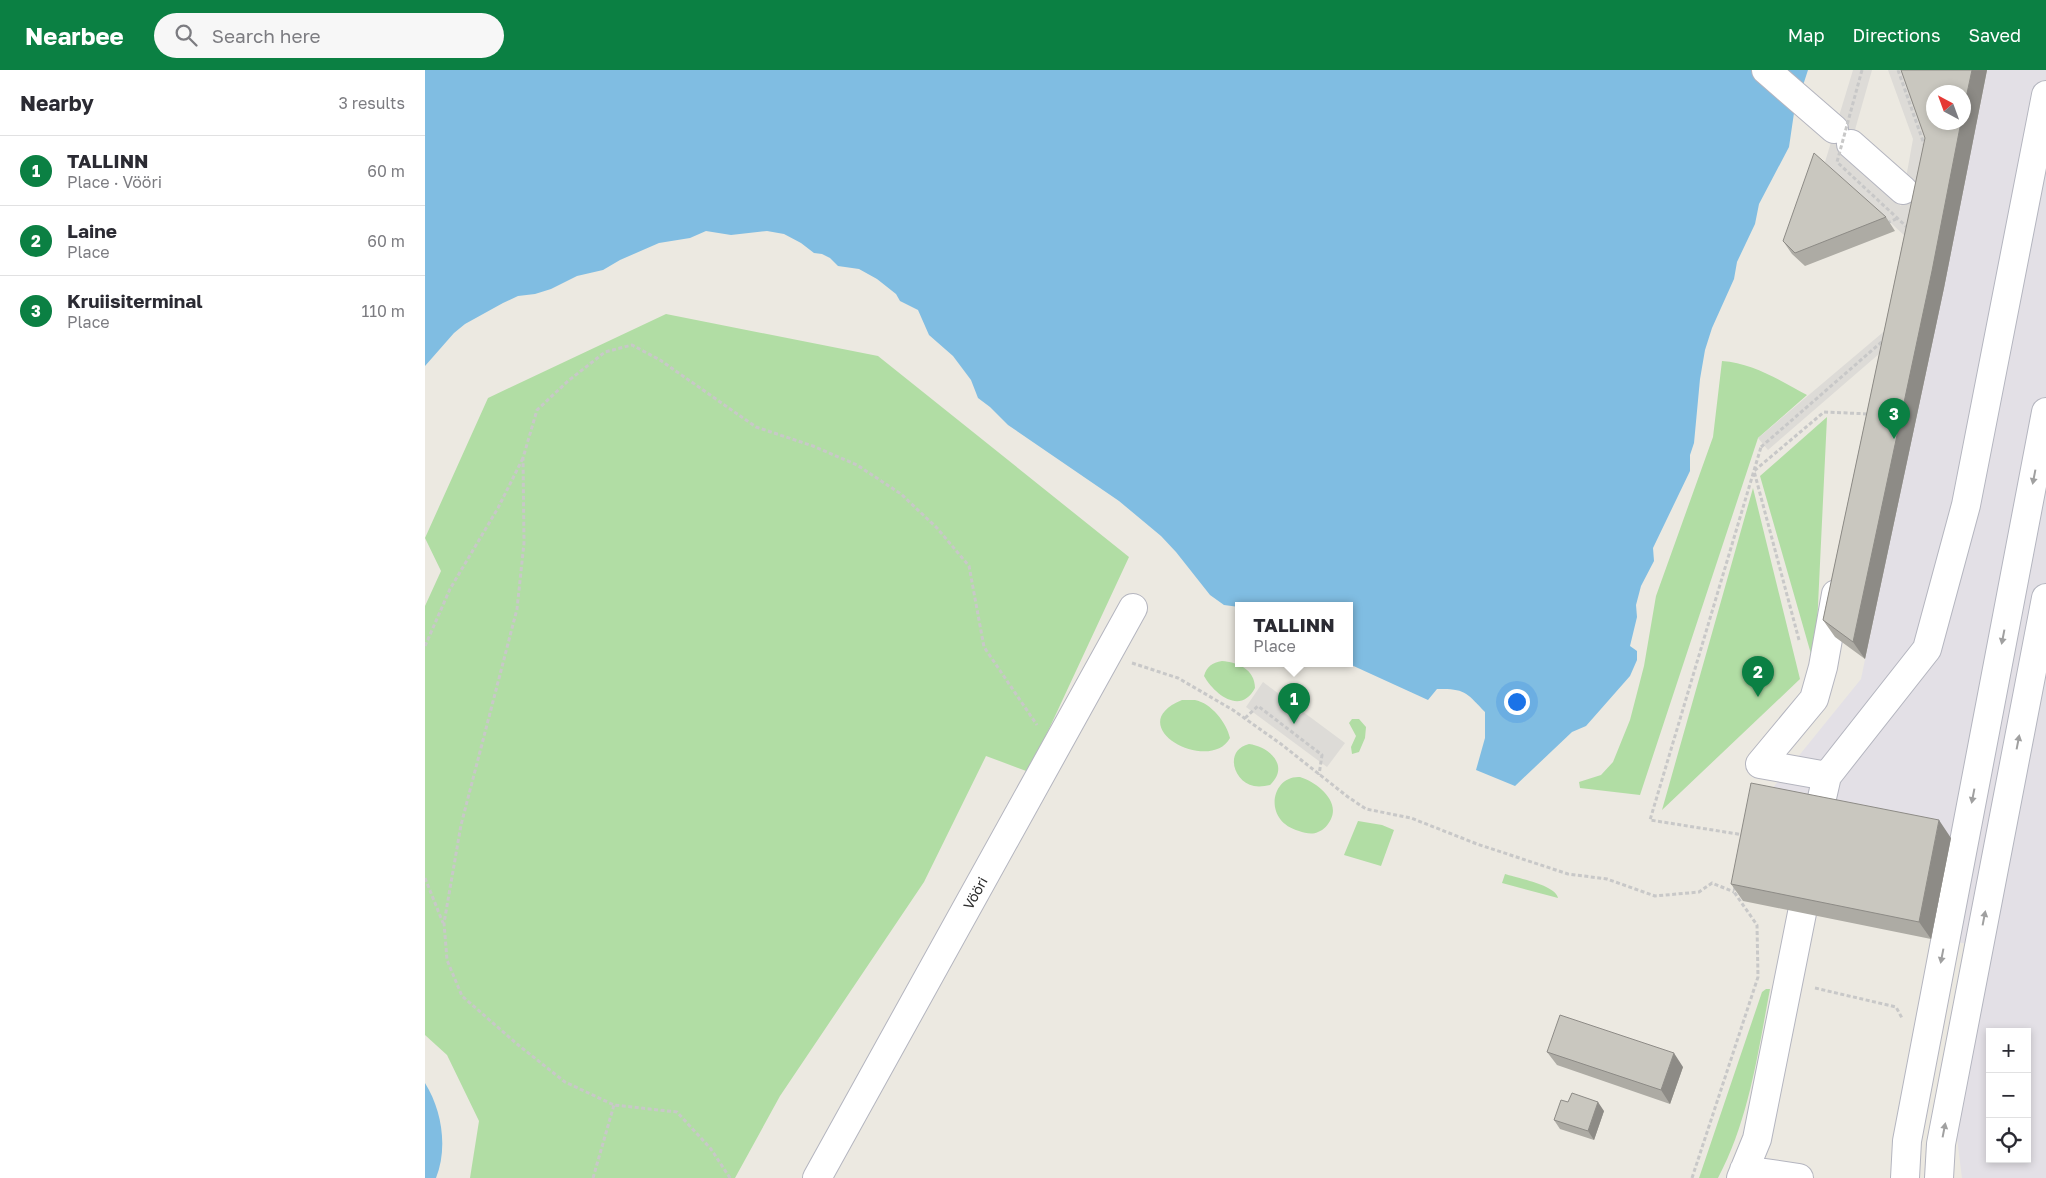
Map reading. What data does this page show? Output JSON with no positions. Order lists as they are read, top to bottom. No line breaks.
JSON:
{"streets":{"street":["Vööri"]},"north":"top left","page":{"header":"Nearbee","search":"Search here","nav":["Map","Directions","Saved"],"heading":["Nearby","3 results"],"list":[{"mark":"1","name":"TALLINN","note":"Place · Vööri","value":"60 m"},{"mark":"2","name":"Laine","note":"Place","value":"60 m"},{"mark":"3","name":"Kruiisiterminal","note":"Place","value":"110 m"}],"pins":["3","2","1"],"popup":["TALLINN","Place"],"map_buttons":["+","−"]}}
